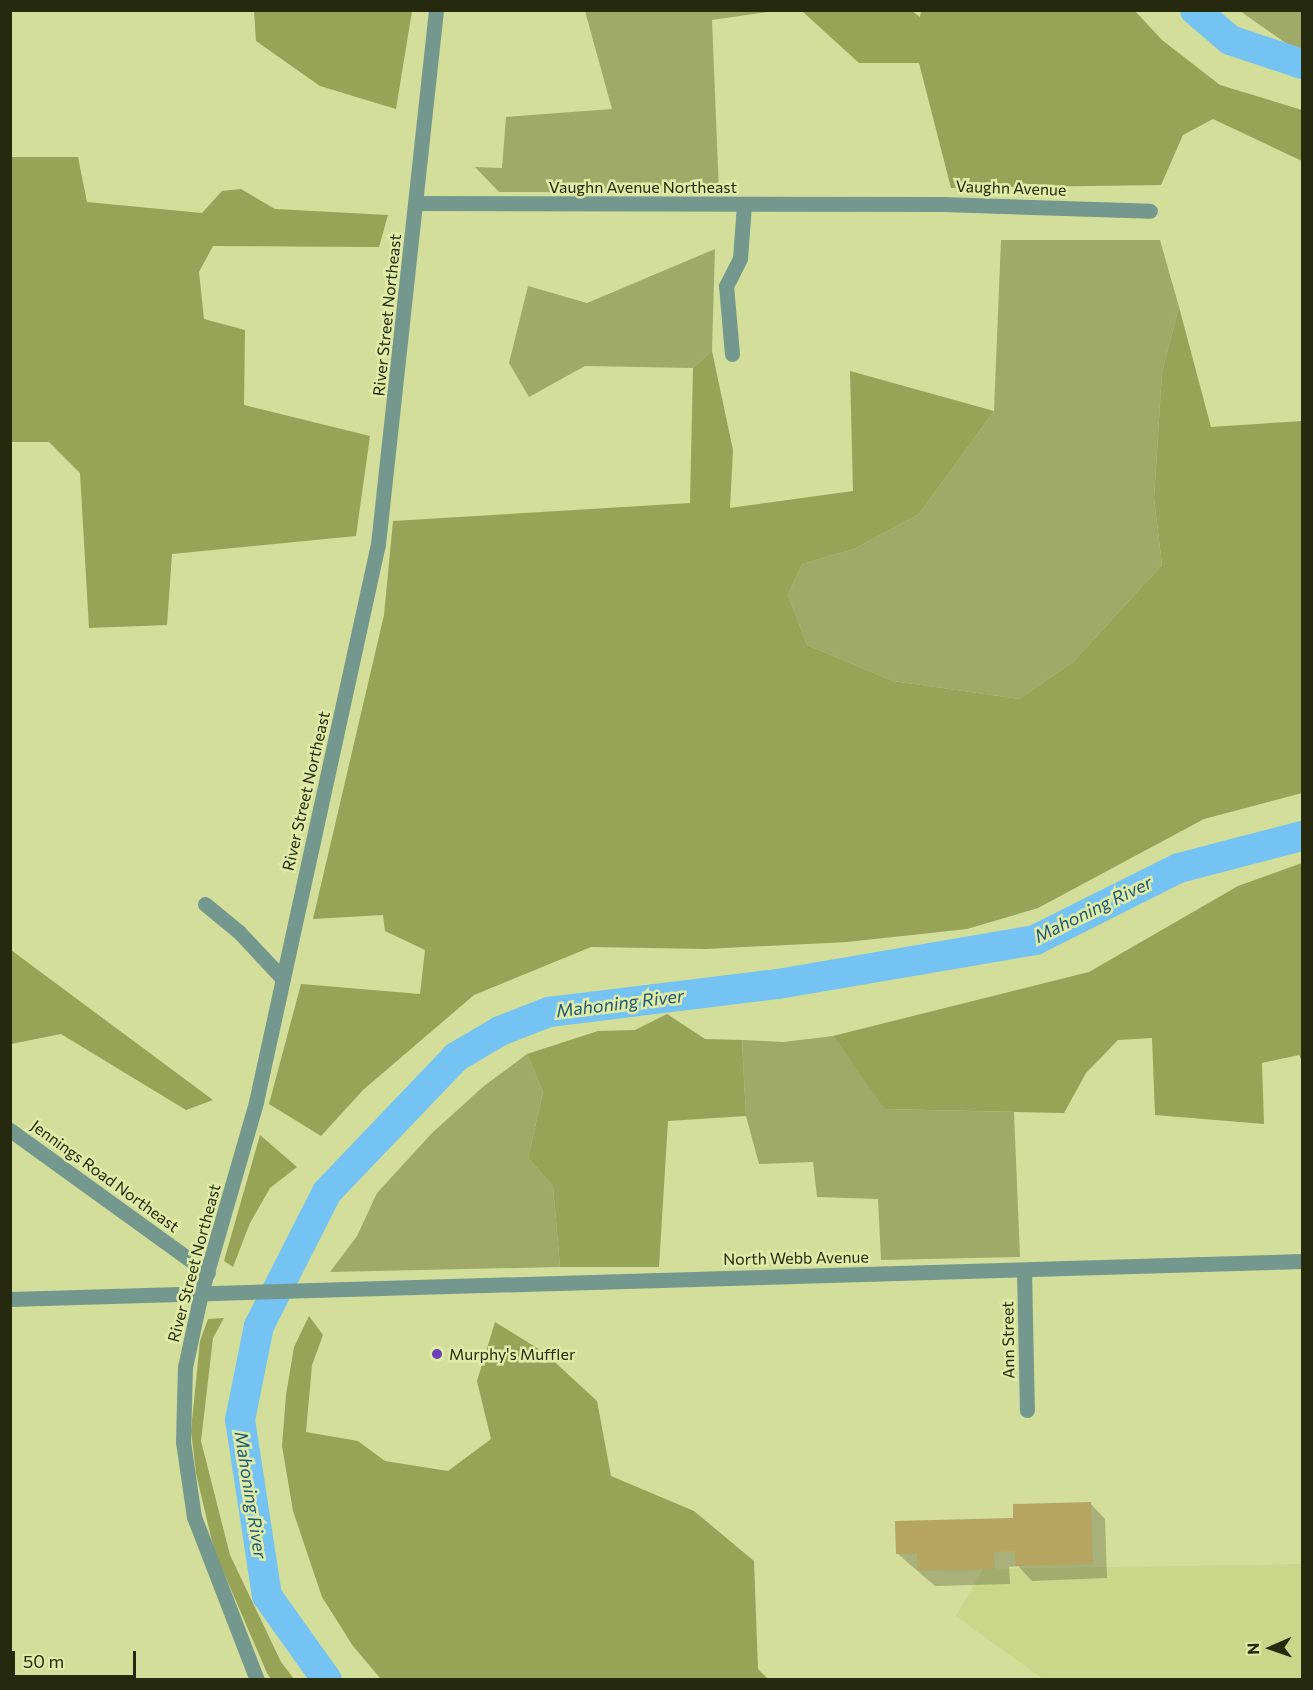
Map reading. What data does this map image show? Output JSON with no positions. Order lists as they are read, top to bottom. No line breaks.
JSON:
{"streets":{"street":["Vaughn Avenue Northeast","Vaughn Avenue","River Street Northeast","Jennings Road Northeast","North Webb Avenue","Ann Street"]},"crossings":[["Vaughn Avenue Northeast","Vaughn Avenue"],["Vaughn Avenue Northeast","River Street Northeast"],["River Street Northeast","Jennings Road Northeast"],["River Street Northeast","North Webb Avenue"],["North Webb Avenue","Ann Street"]],"water":["Mahoning River"],"places":["Murphy's Muffler"],"scale_bar":"50 m","north":"left"}
